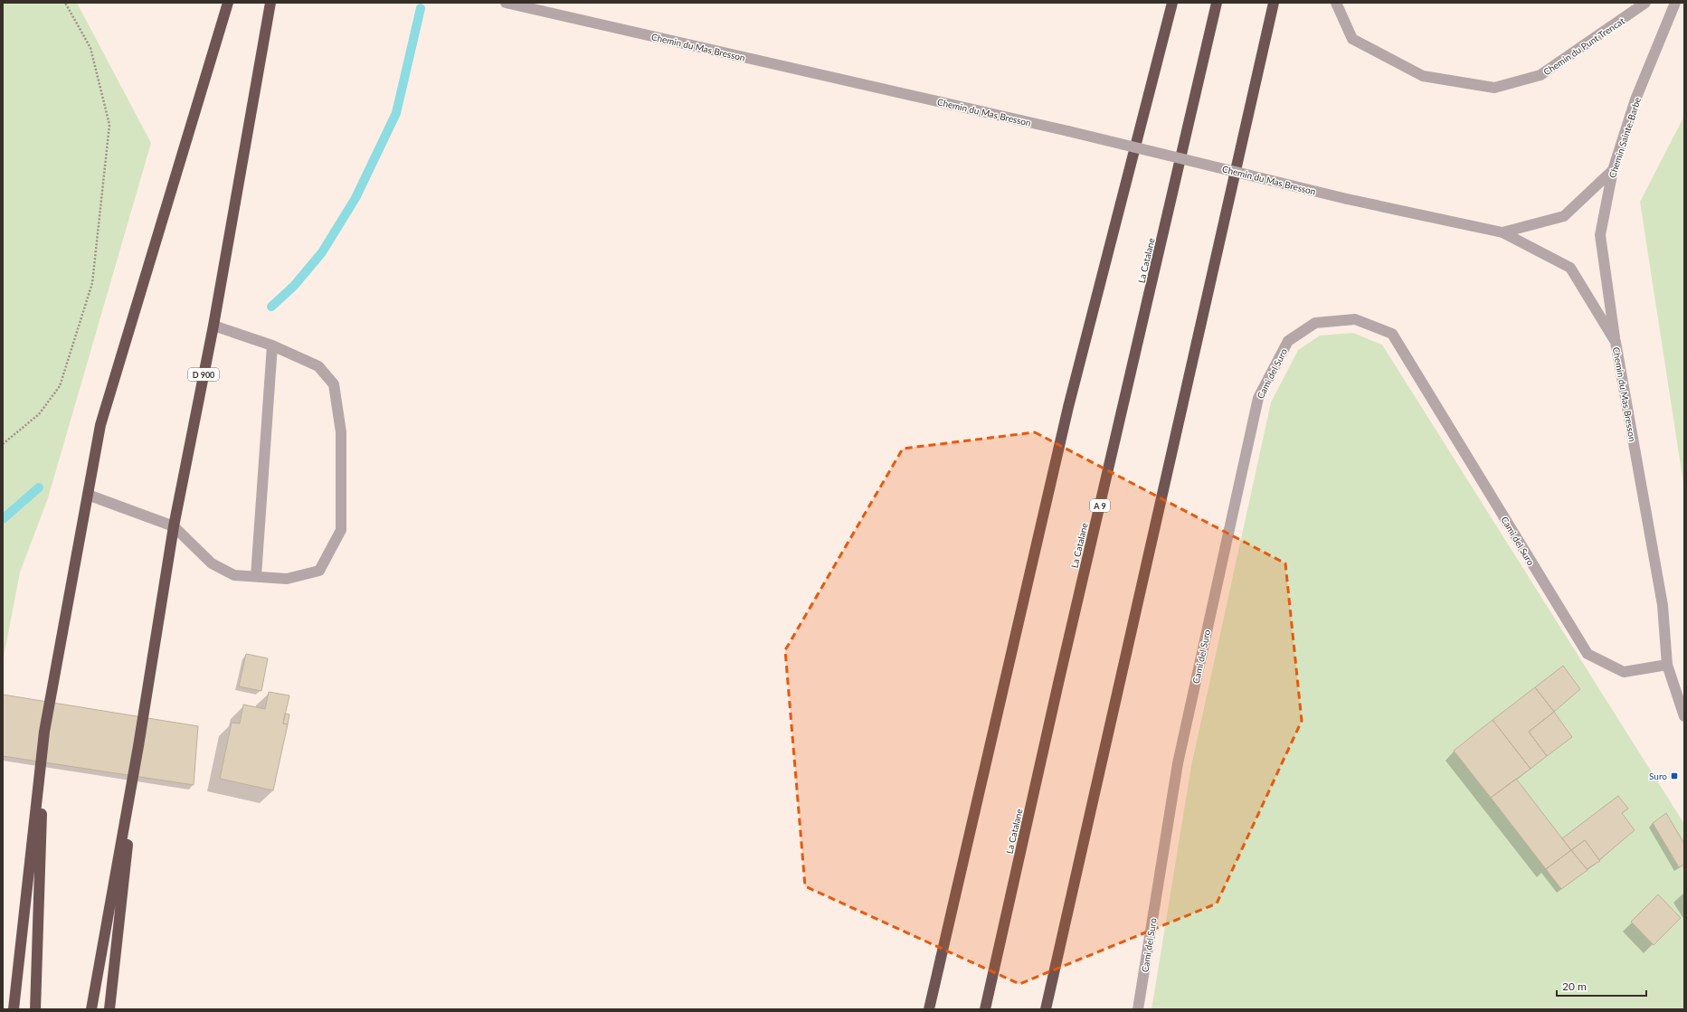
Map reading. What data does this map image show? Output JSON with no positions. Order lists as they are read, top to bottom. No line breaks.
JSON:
{"streets":{"highway":["La Catalane","D 900","A 9"],"street":["Chemin du Punt Trencat","Chemin du Mas Bresson","Chemin Sainte-Barbe","Cami del Suro"]},"crossings":[["Chemin du Mas Bresson","Chemin Sainte-Barbe"],["Chemin du Mas Bresson","Cami del Suro"]],"places":{"transit":["Suro"]},"scale_bar":"20 m"}
